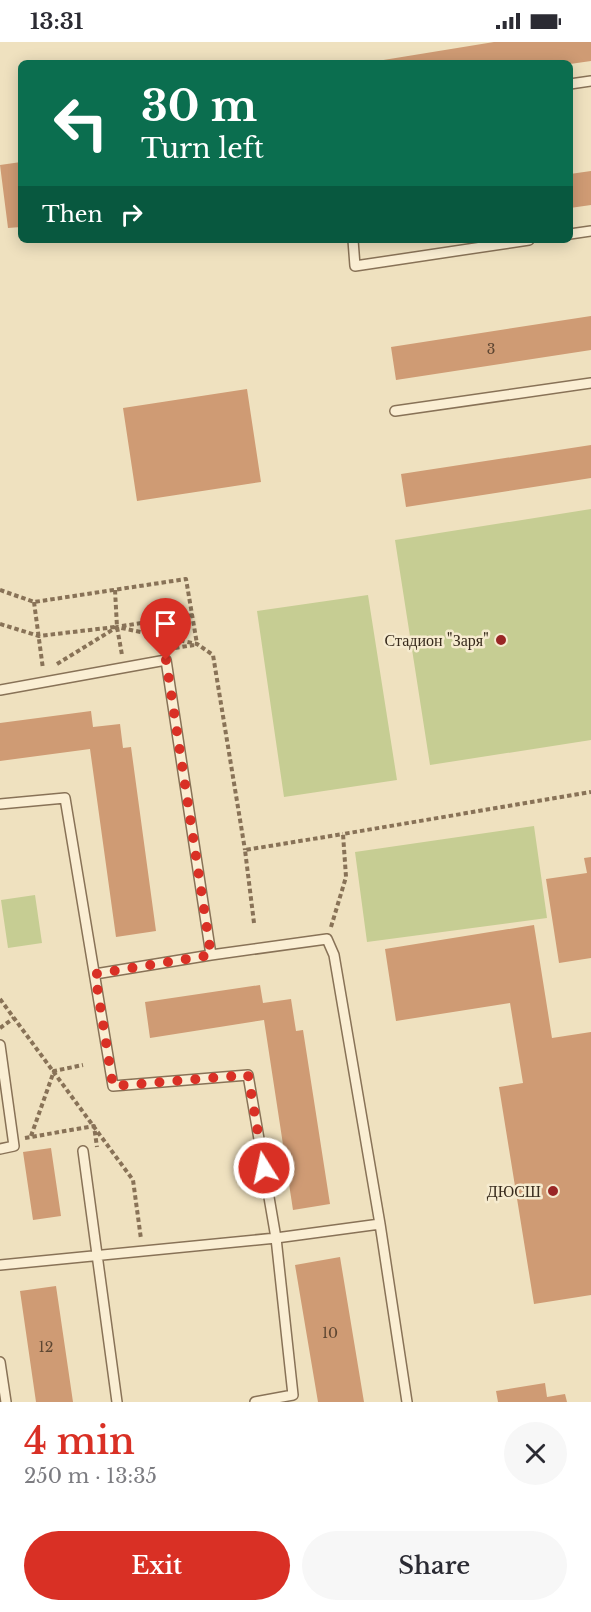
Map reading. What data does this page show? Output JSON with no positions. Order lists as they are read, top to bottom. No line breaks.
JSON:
{"places":["Стадион \"Заря\"","ДЮСШ"],"house_numbers":["3","10","12"],"page":{"status":"13:31","turn":["30 m","Turn left"],"then":"Then","heading":["4 min","250 m · 13:35"],"buttons":["Exit","Share"]}}
